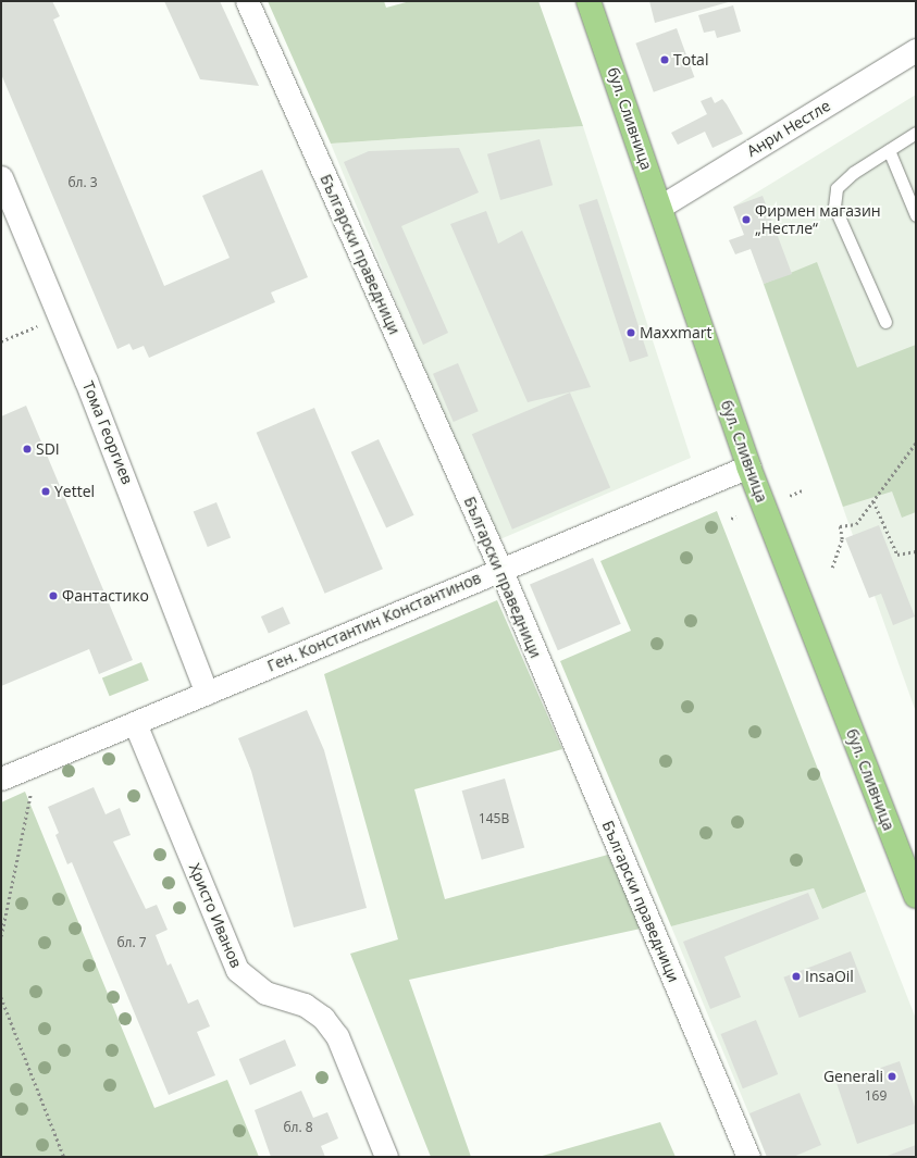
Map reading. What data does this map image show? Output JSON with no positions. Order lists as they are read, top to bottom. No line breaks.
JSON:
{"streets":{"main road":["бул. Сливница"],"street":["Анри Нестле","Български праведници","Тома Георгиев","Ген. Константин Константинов","Христо Иванов"]},"crossings":[["бул. Сливница","Анри Нестле"],["бул. Сливница","Ген. Константин Константинов"],["Български праведници","Ген. Константин Константинов"],["Тома Георгиев","Ген. Константин Константинов"],["Ген. Константин Константинов","Христо Иванов"]],"places":["Total","Фирмен магазин „Нестле“","Maxxmart","SDI","Yettel","Фантастико","InsaOil","Generali"],"house_numbers":["бл. 3","145В","бл. 7","169","бл. 8"]}
